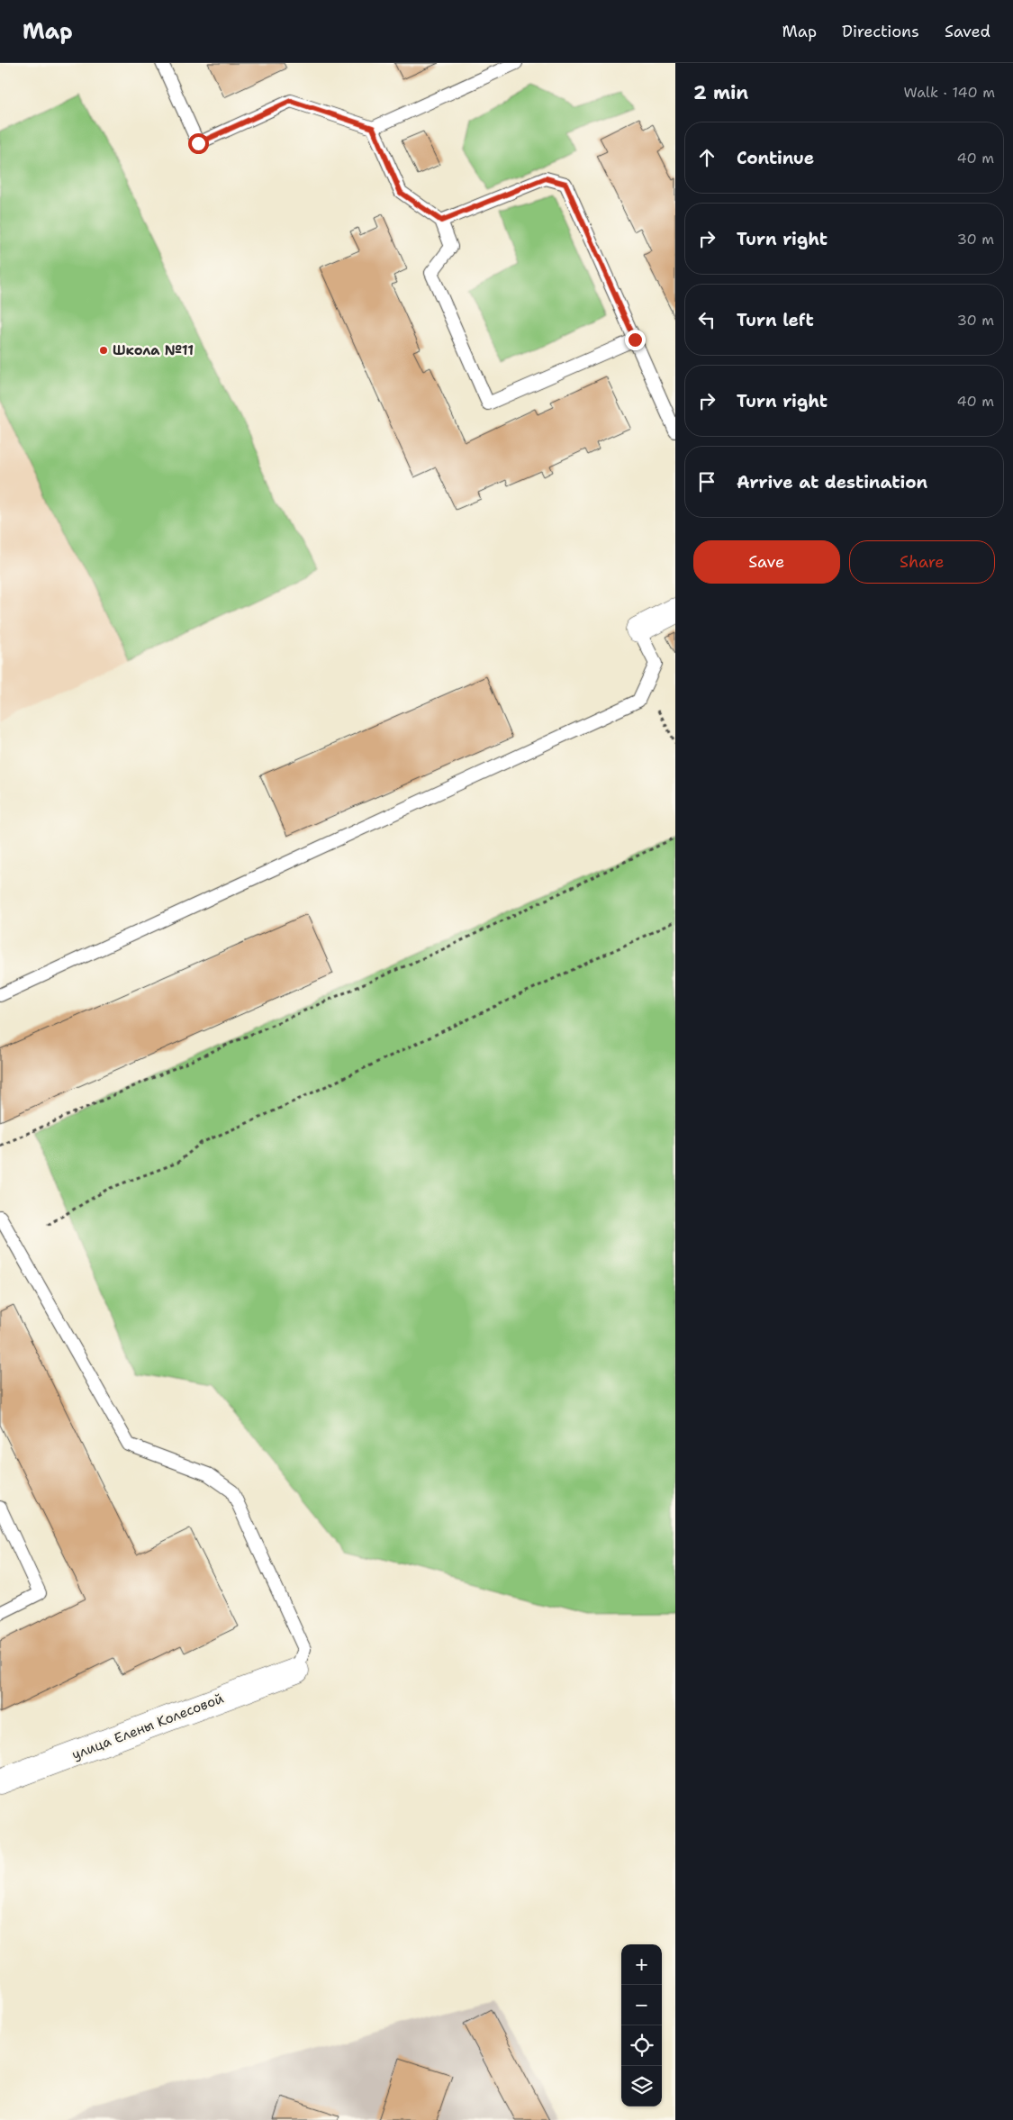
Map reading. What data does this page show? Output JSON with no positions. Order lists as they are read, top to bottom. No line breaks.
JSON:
{"streets":{"street":["улица Елены Колесовой"]},"places":["Школа №11"],"page":{"header":"Map","nav":["Map","Directions","Saved"],"heading":["2 min","Walk · 140 m"],"list":[["Continue","40 m"],["Turn right","30 m"],["Turn left","30 m"],["Turn right","40 m"],"Arrive at destination"],"buttons":["Save","Share"],"map_buttons":["+","−"]}}
